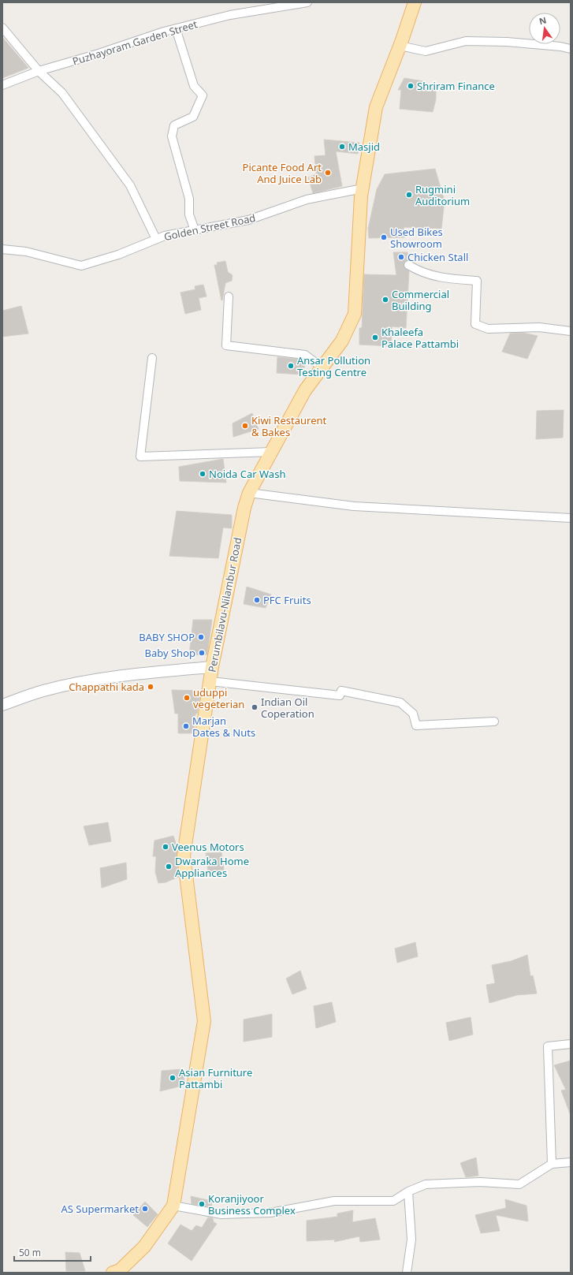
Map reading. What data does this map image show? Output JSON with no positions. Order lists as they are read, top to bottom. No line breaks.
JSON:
{"streets":{"main road":["Perumbilavu-Nilambur Road"],"street":["Puzhayoram Garden Street","Golden Street Road"]},"crossings":[["Golden Street Road","Perumbilavu-Nilambur Road"]],"places":["Shriram Finance","Masjid","Picante Food Art And Juice Lab","Rugmini Auditorium","Used Bikes Showroom","Chicken Stall","Commercial Building","Khaleefa Palace Pattambi","Ansar Pollution Testing Centre","Kiwi Restaurent & Bakes","Noida Car Wash","PFC Fruits","BABY SHOP","Baby Shop","Chappathi kada","uduppi vegeterian","Indian Oil Coperation","Marjan Dates & Nuts","Veenus Motors","Dwaraka Home Appliances","Asian Furniture Pattambi","Koranjiyoor Business Complex","AS Supermarket"],"scale_bar":"50 m","north":"top"}
